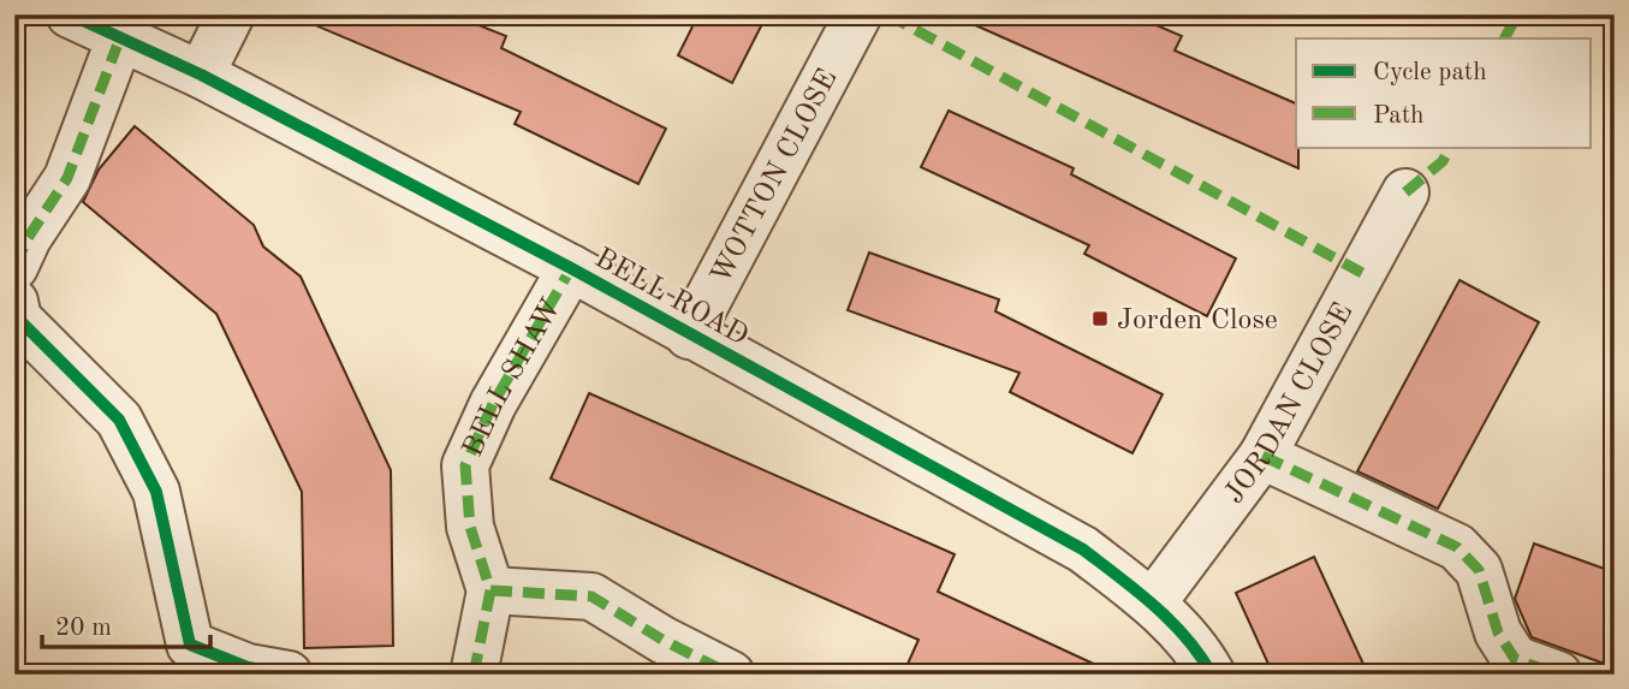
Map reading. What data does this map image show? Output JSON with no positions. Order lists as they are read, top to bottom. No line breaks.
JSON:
{"streets":{"street":["WOTTON CLOSE","BELL ROAD","BELL SHAW","JORDAN CLOSE"]},"crossings":[["WOTTON CLOSE","BELL ROAD"],["BELL ROAD","BELL SHAW"],["BELL ROAD","JORDAN CLOSE"]],"places":{"transit":["Jorden Close"]},"legend":["Cycle path","Path"],"scale_bar":"20 m"}
